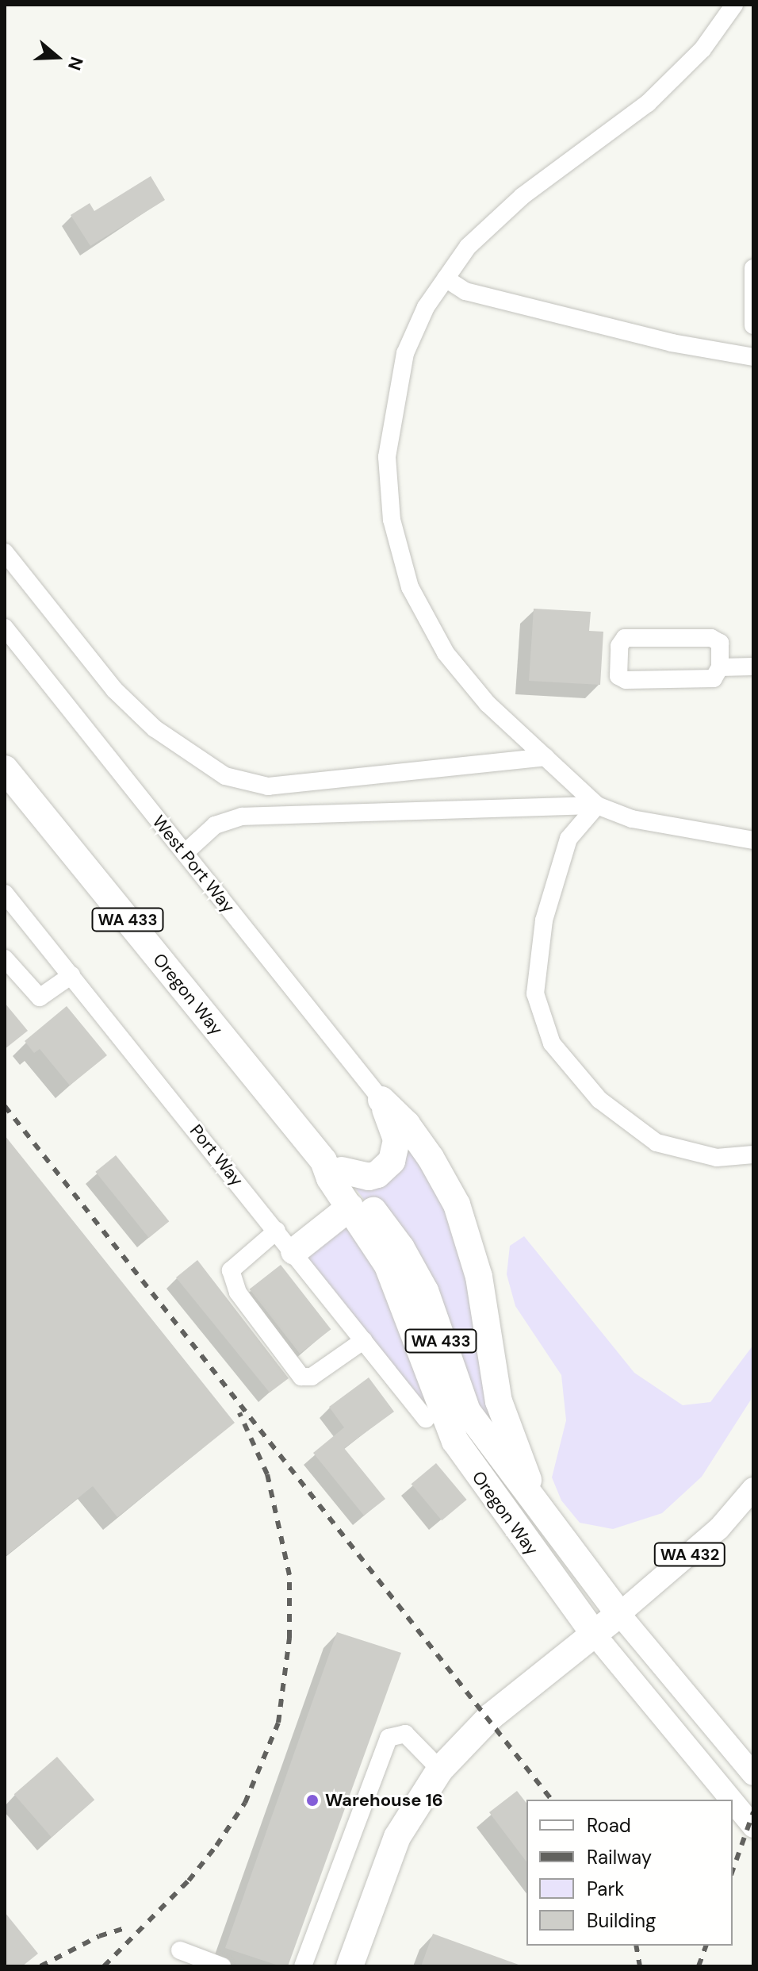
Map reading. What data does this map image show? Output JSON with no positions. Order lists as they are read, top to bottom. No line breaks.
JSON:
{"streets":{"highway":["WA 433","Oregon Way","WA 432"],"street":["West Port Way","Port Way"]},"crossings":[["Oregon Way","WA 432"]],"places":["Warehouse 16"],"legend":["Road","Railway","Park","Building"],"north":"right"}
